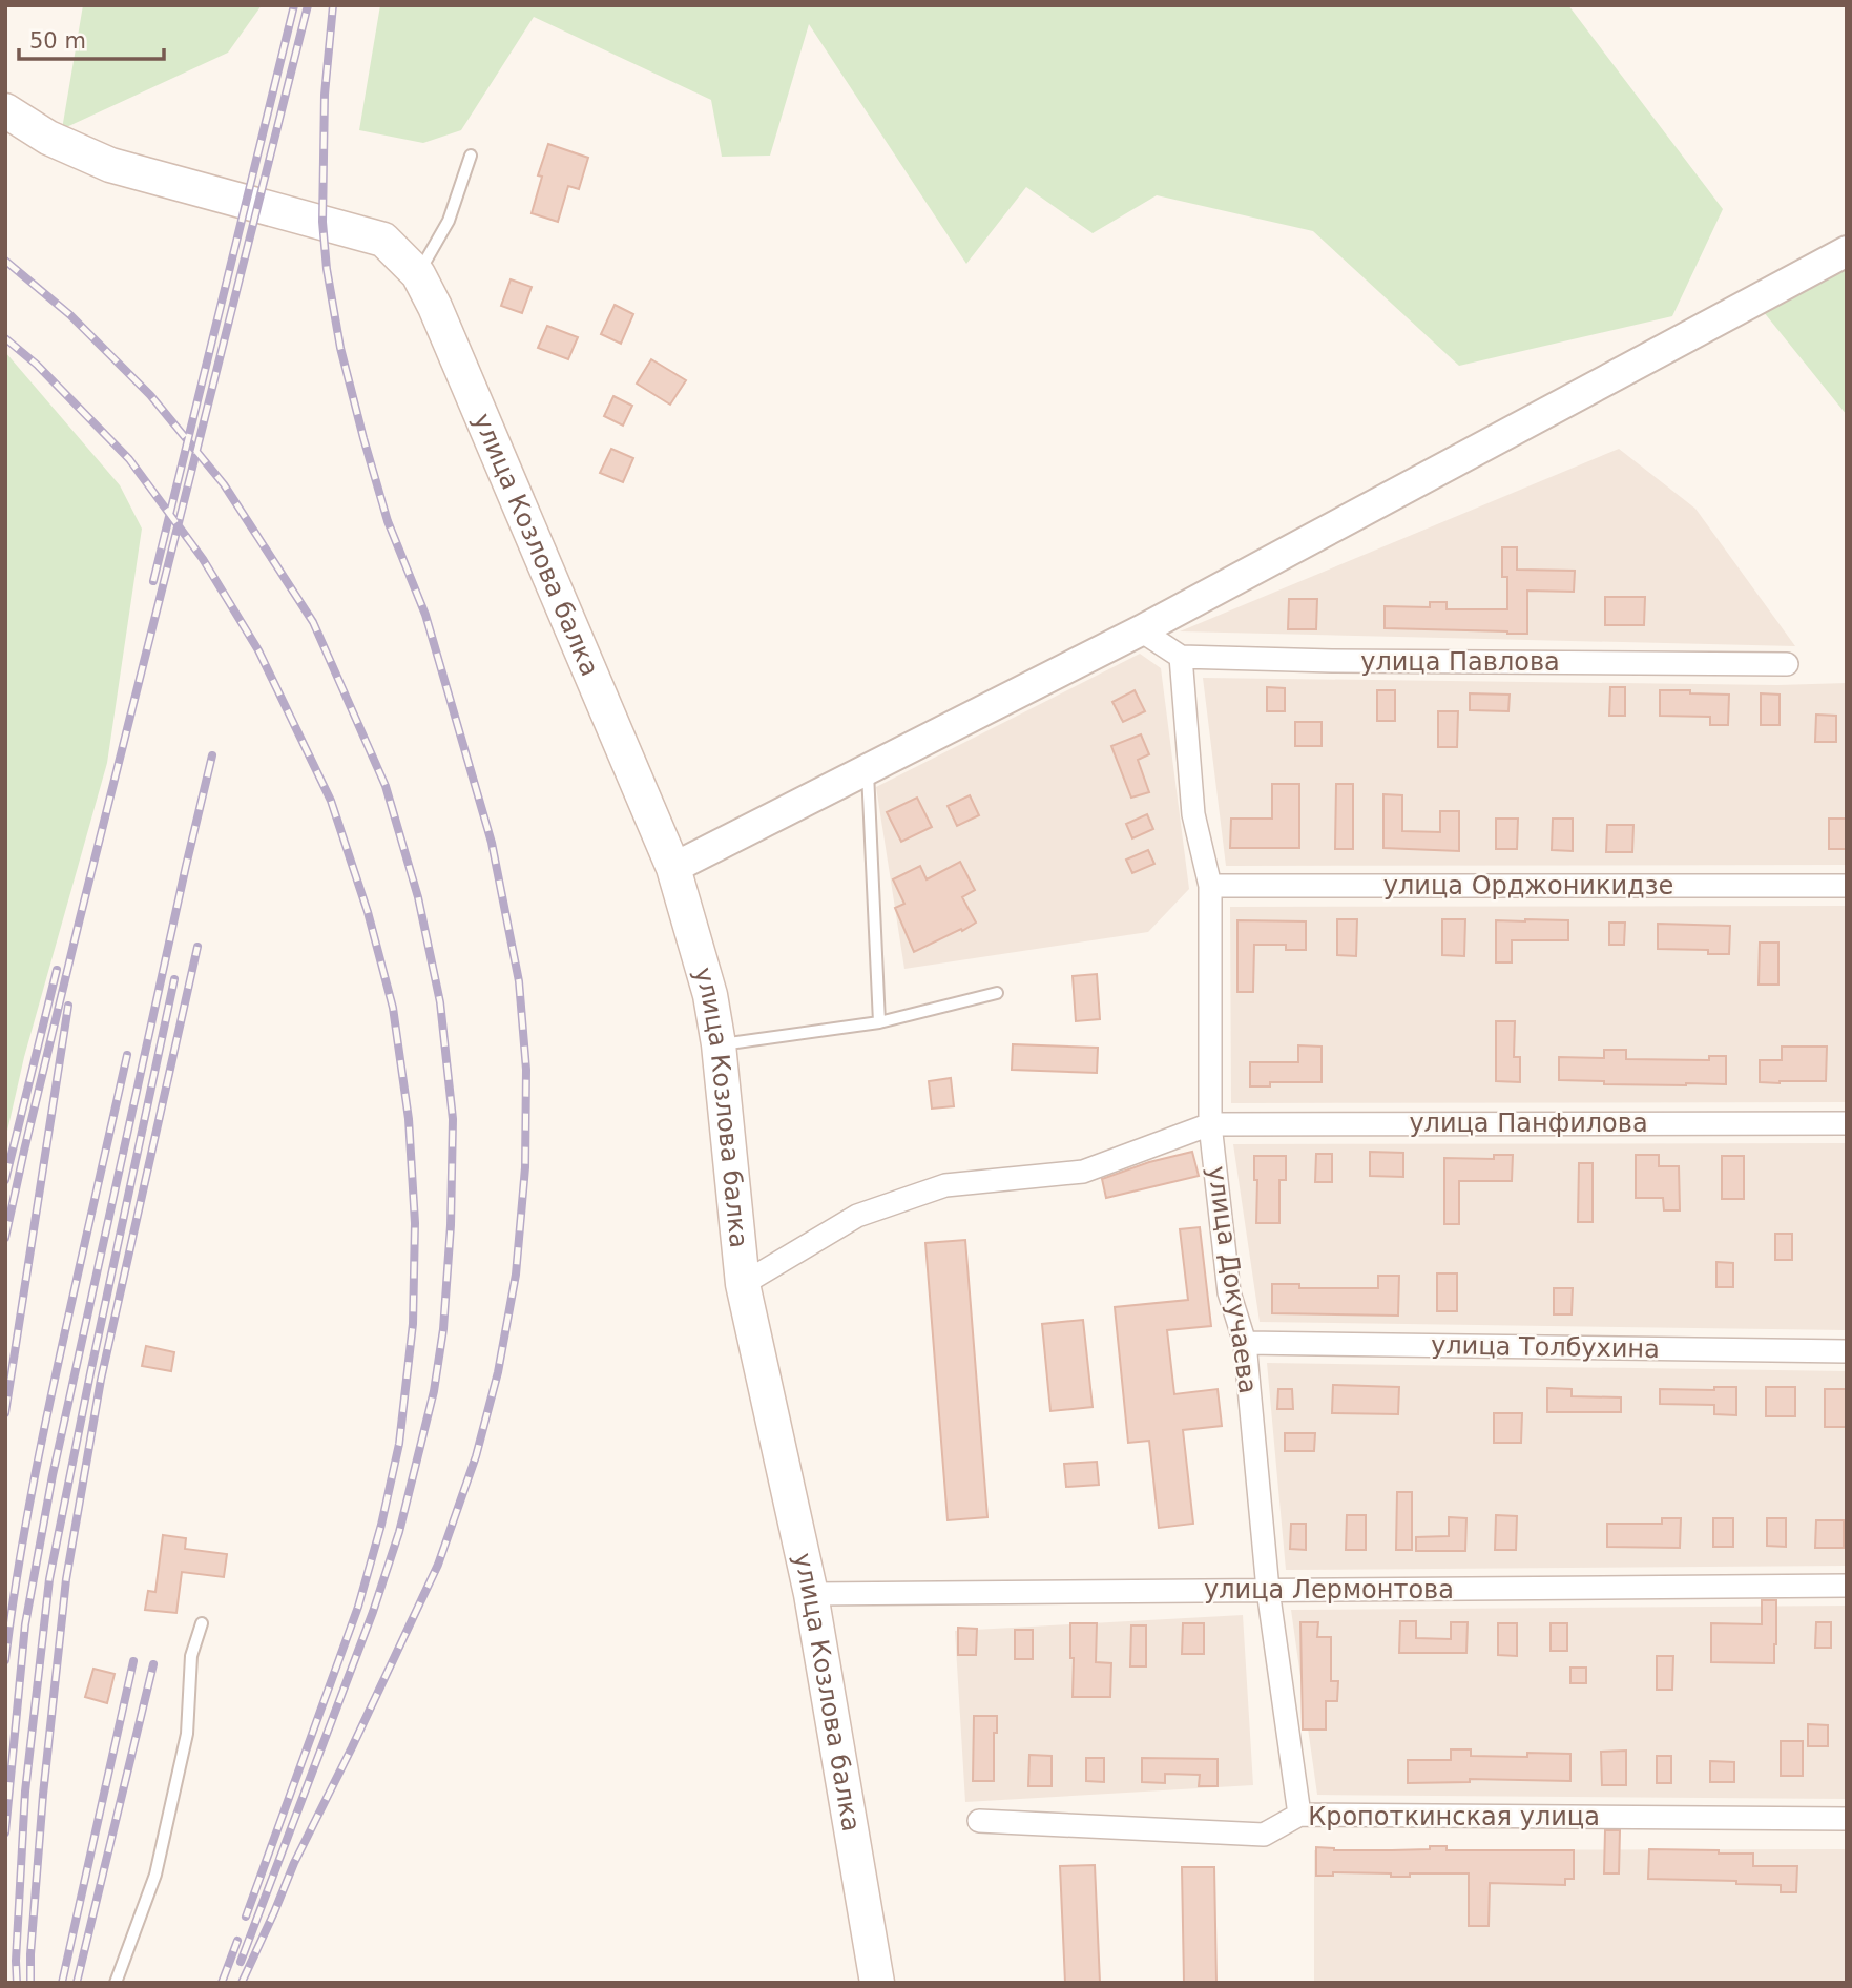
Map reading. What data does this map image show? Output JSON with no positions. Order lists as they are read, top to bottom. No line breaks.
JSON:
{"streets":{"main road":["улица Козлова балка"],"street":["улица Павлова","улица Орджоникидзе","улица Панфилова","улица Докучаева","улица Толбухина","улица Лермонтова","Кропоткинская улица"]},"crossings":[["улица Козлова балка","улица Лермонтова"],["улица Павлова","улица Докучаева"],["улица Орджоникидзе","улица Докучаева"],["улица Панфилова","улица Докучаева"],["улица Докучаева","улица Толбухина"],["улица Докучаева","улица Лермонтова"],["улица Докучаева","Кропоткинская улица"]],"scale_bar":"50 m"}
